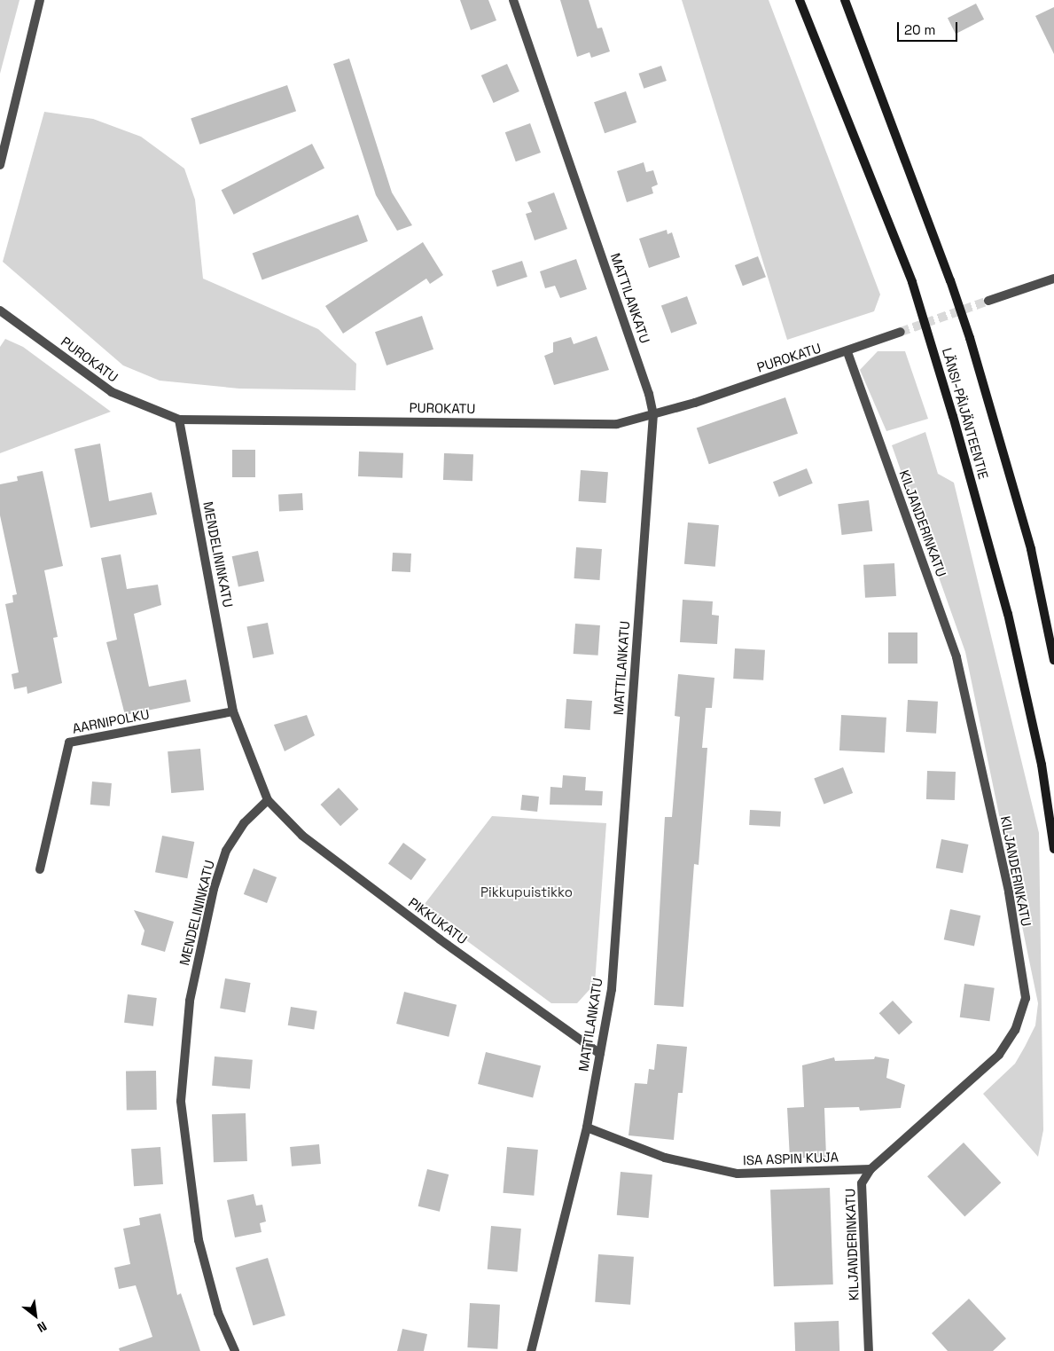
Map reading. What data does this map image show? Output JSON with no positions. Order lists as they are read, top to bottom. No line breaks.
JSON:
{"streets":{"main road":["LÄNSI-PÄIJÄNTEENTIE"],"street":["MATTILANKATU","PUROKATU","KILJANDERINKATU","MENDELININKATU","AARNIPOLKU","PIKKUKATU","ISA ASPIN KUJA"]},"crossings":[["MATTILANKATU","PUROKATU"],["MATTILANKATU","PIKKUKATU"],["MATTILANKATU","ISA ASPIN KUJA"],["PUROKATU","KILJANDERINKATU"],["PUROKATU","MENDELININKATU"],["KILJANDERINKATU","ISA ASPIN KUJA"],["MENDELININKATU","AARNIPOLKU"],["MENDELININKATU","PIKKUKATU"]],"parks":["Pikkupuistikko"],"scale_bar":"20 m","north":"bottom right"}
